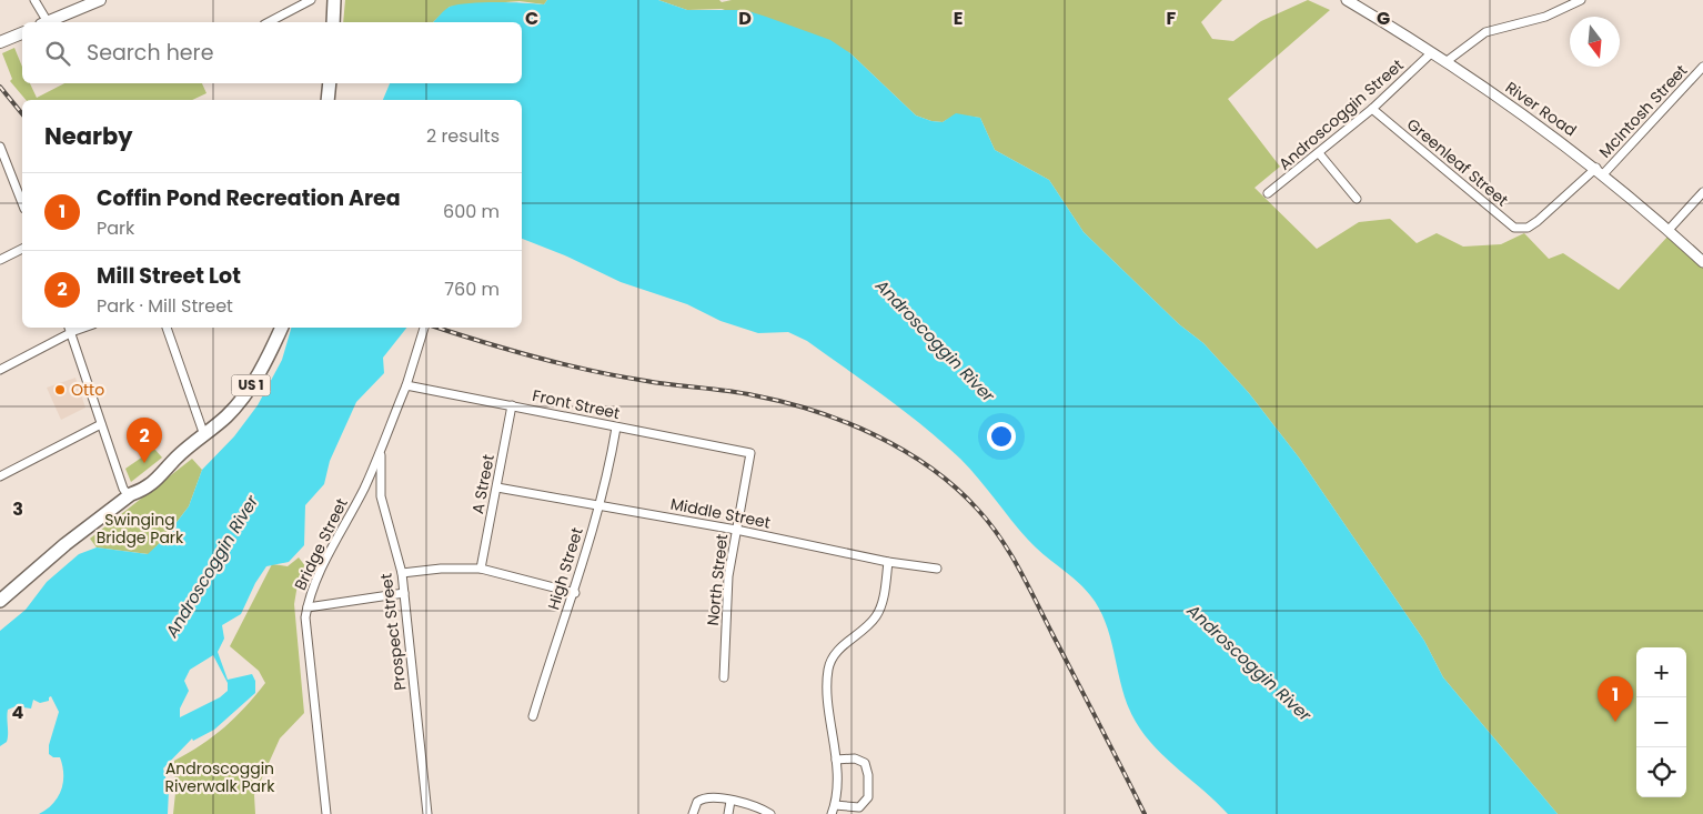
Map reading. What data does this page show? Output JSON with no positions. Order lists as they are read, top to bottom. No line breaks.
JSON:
{"streets":{"highway":["US 1"],"street":["River Road","McIntosh Street","Androscoggin Street","Greenleaf Street","Front Street","A Street","Middle Street","Bridge Street","High Street","North Street","Prospect Street"]},"crossings":[["River Road","McIntosh Street"],["River Road","Androscoggin Street"],["McIntosh Street","Greenleaf Street"],["Androscoggin Street","Greenleaf Street"],["Front Street","A Street"],["Front Street","Bridge Street"],["Front Street","High Street"],["Front Street","North Street"],["A Street","Middle Street"],["Middle Street","High Street"],["Middle Street","North Street"],["Bridge Street","Prospect Street"]],"water":["Androscoggin River"],"parks":["Swinging Bridge Park","Androscoggin Riverwalk Park"],"places":["Otto"],"north":"bottom","page":{"search":"Search here","heading":["Nearby","2 results"],"list":[{"mark":"1","name":"Coffin Pond Recreation Area","note":"Park","value":"600 m"},{"mark":"2","name":"Mill Street Lot","note":"Park · Mill Street","value":"760 m"}],"pins":["2","1"],"map_buttons":["+","−"]},"grid":{"columns":["C","D","E","F","G"],"rows":["3","4"]}}
